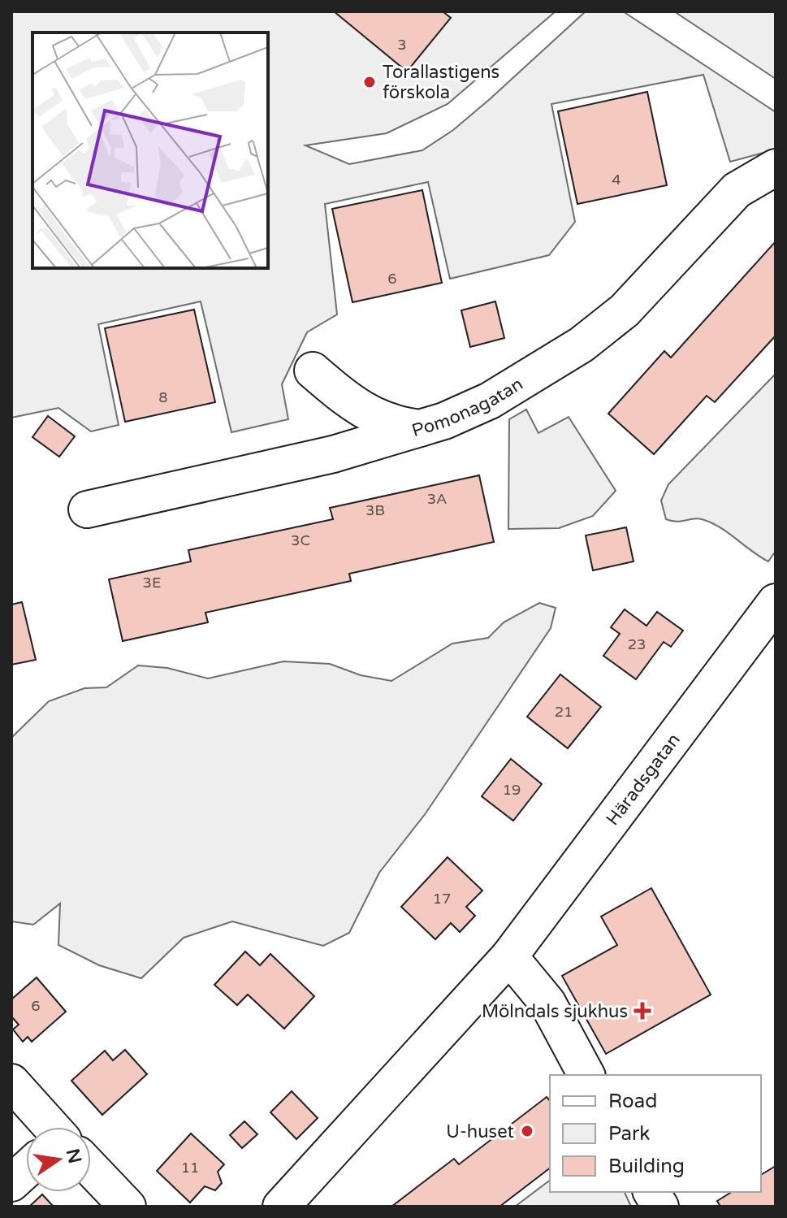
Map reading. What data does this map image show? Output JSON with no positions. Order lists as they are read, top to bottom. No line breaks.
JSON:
{"streets":{"street":["Pomonagatan","Häradsgatan"]},"places":{"other":["Torallastigens förskola","U-huset"],"health":["Mölndals sjukhus"]},"house_numbers":["3","4","6","8","3A","3B","3C","3E","23","21","19","17","6","11"],"legend":["Road","Park","Building"],"north":"right"}
